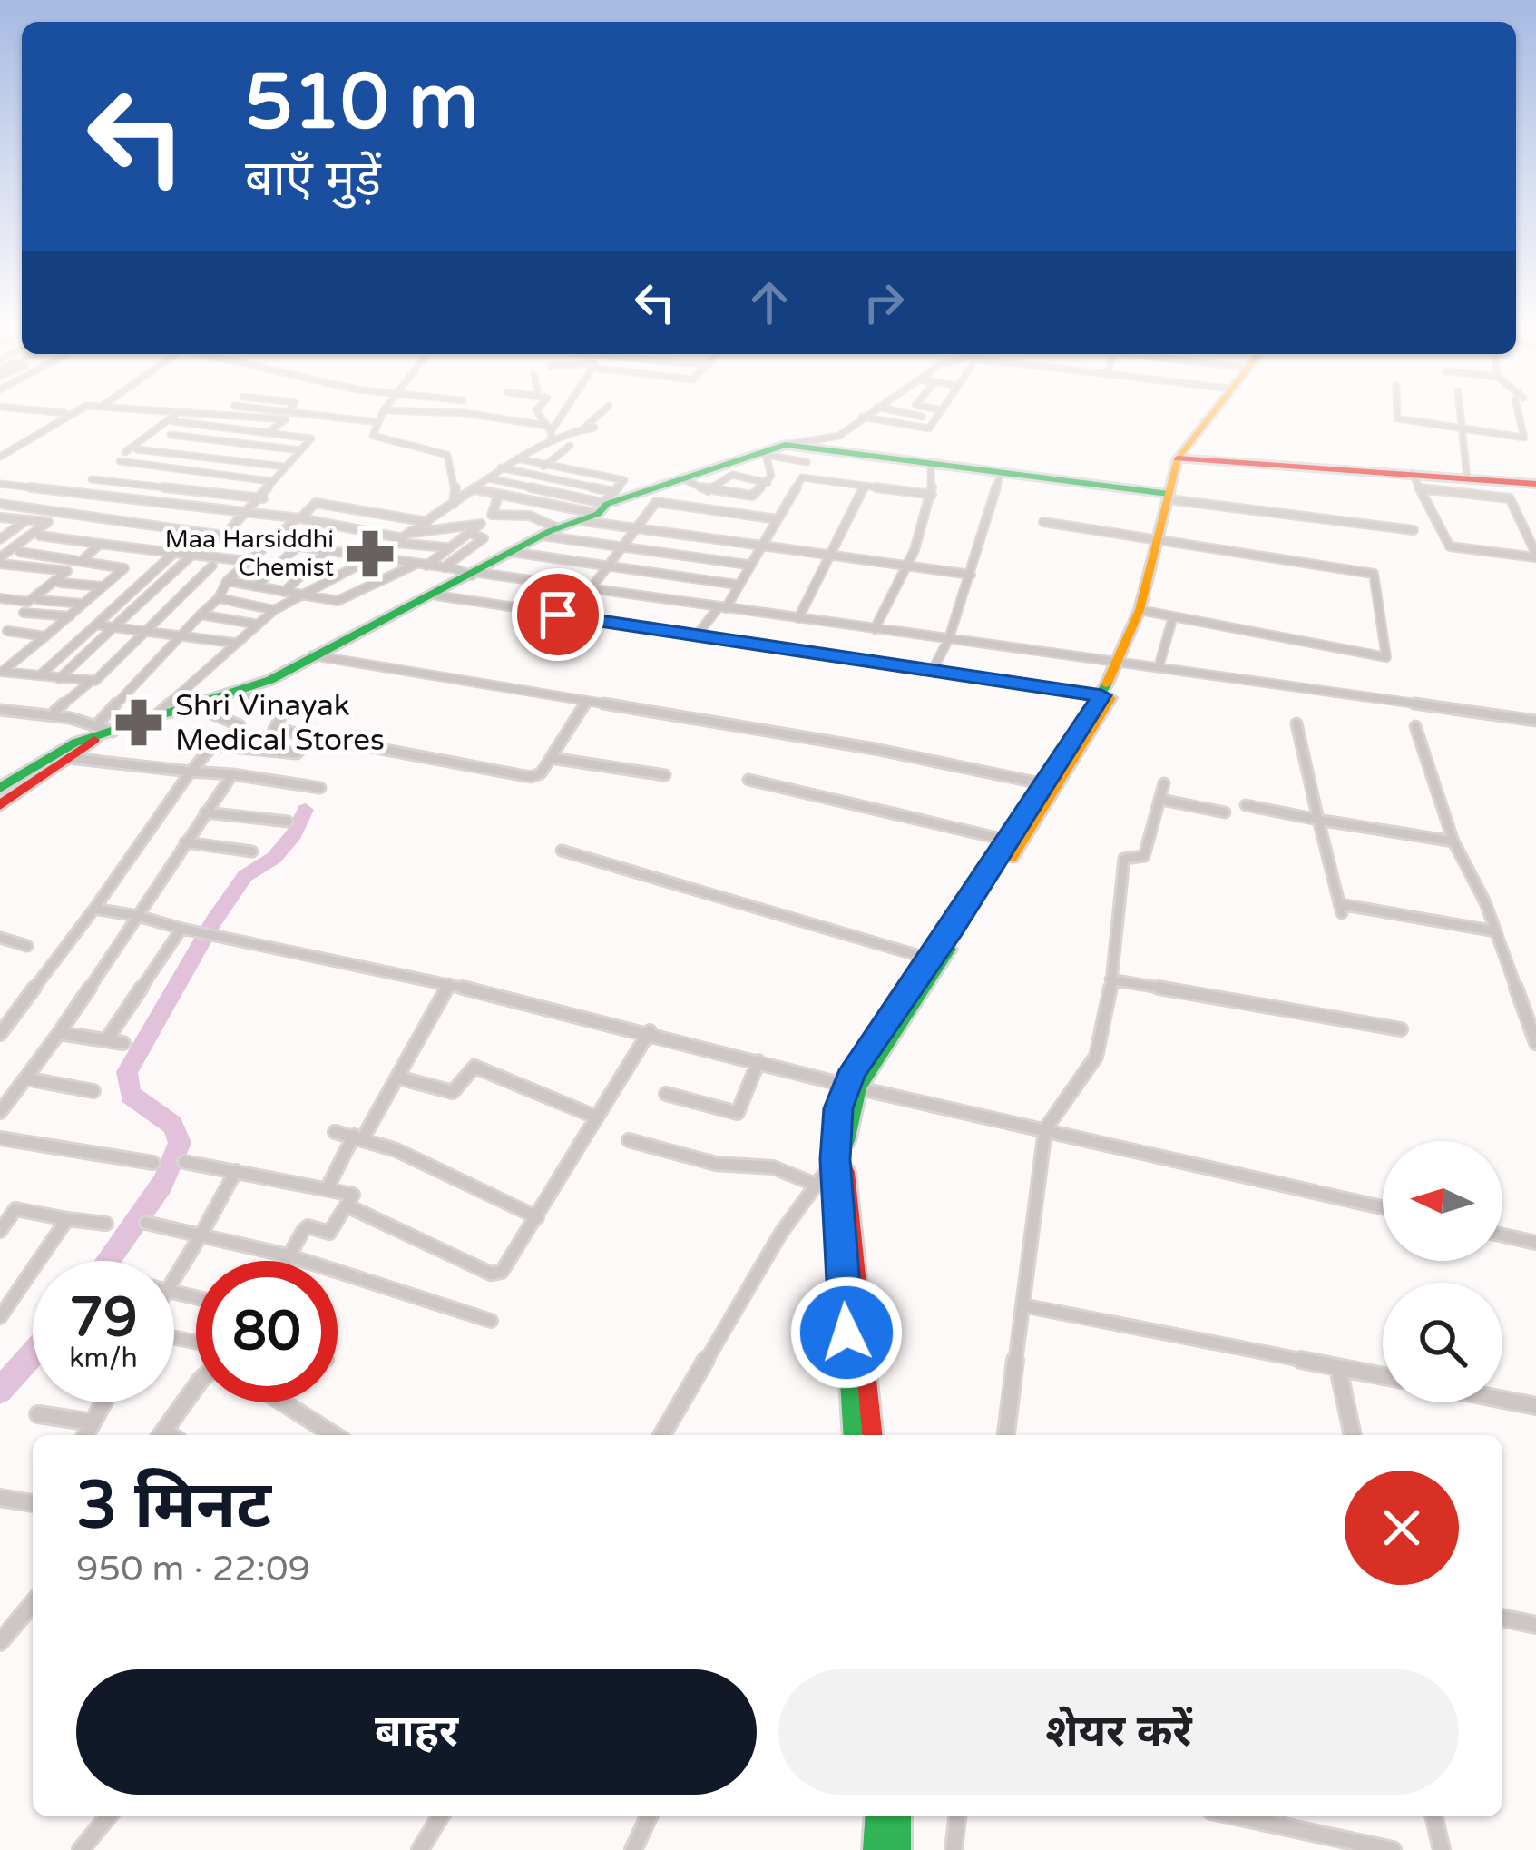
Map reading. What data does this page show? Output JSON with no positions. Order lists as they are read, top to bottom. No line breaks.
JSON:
{"places":{"pharmacy":["Maa Harsiddhi Chemist","Shri Vinayak Medical Stores"]},"north":"left","page":{"turn":["510 m","बाएँ मुड़ें"],"speed":"79 km/h","limit":"80","heading":["3 मिनट","950 m · 22:09"],"buttons":["बाहर","शेयर करें"]}}
